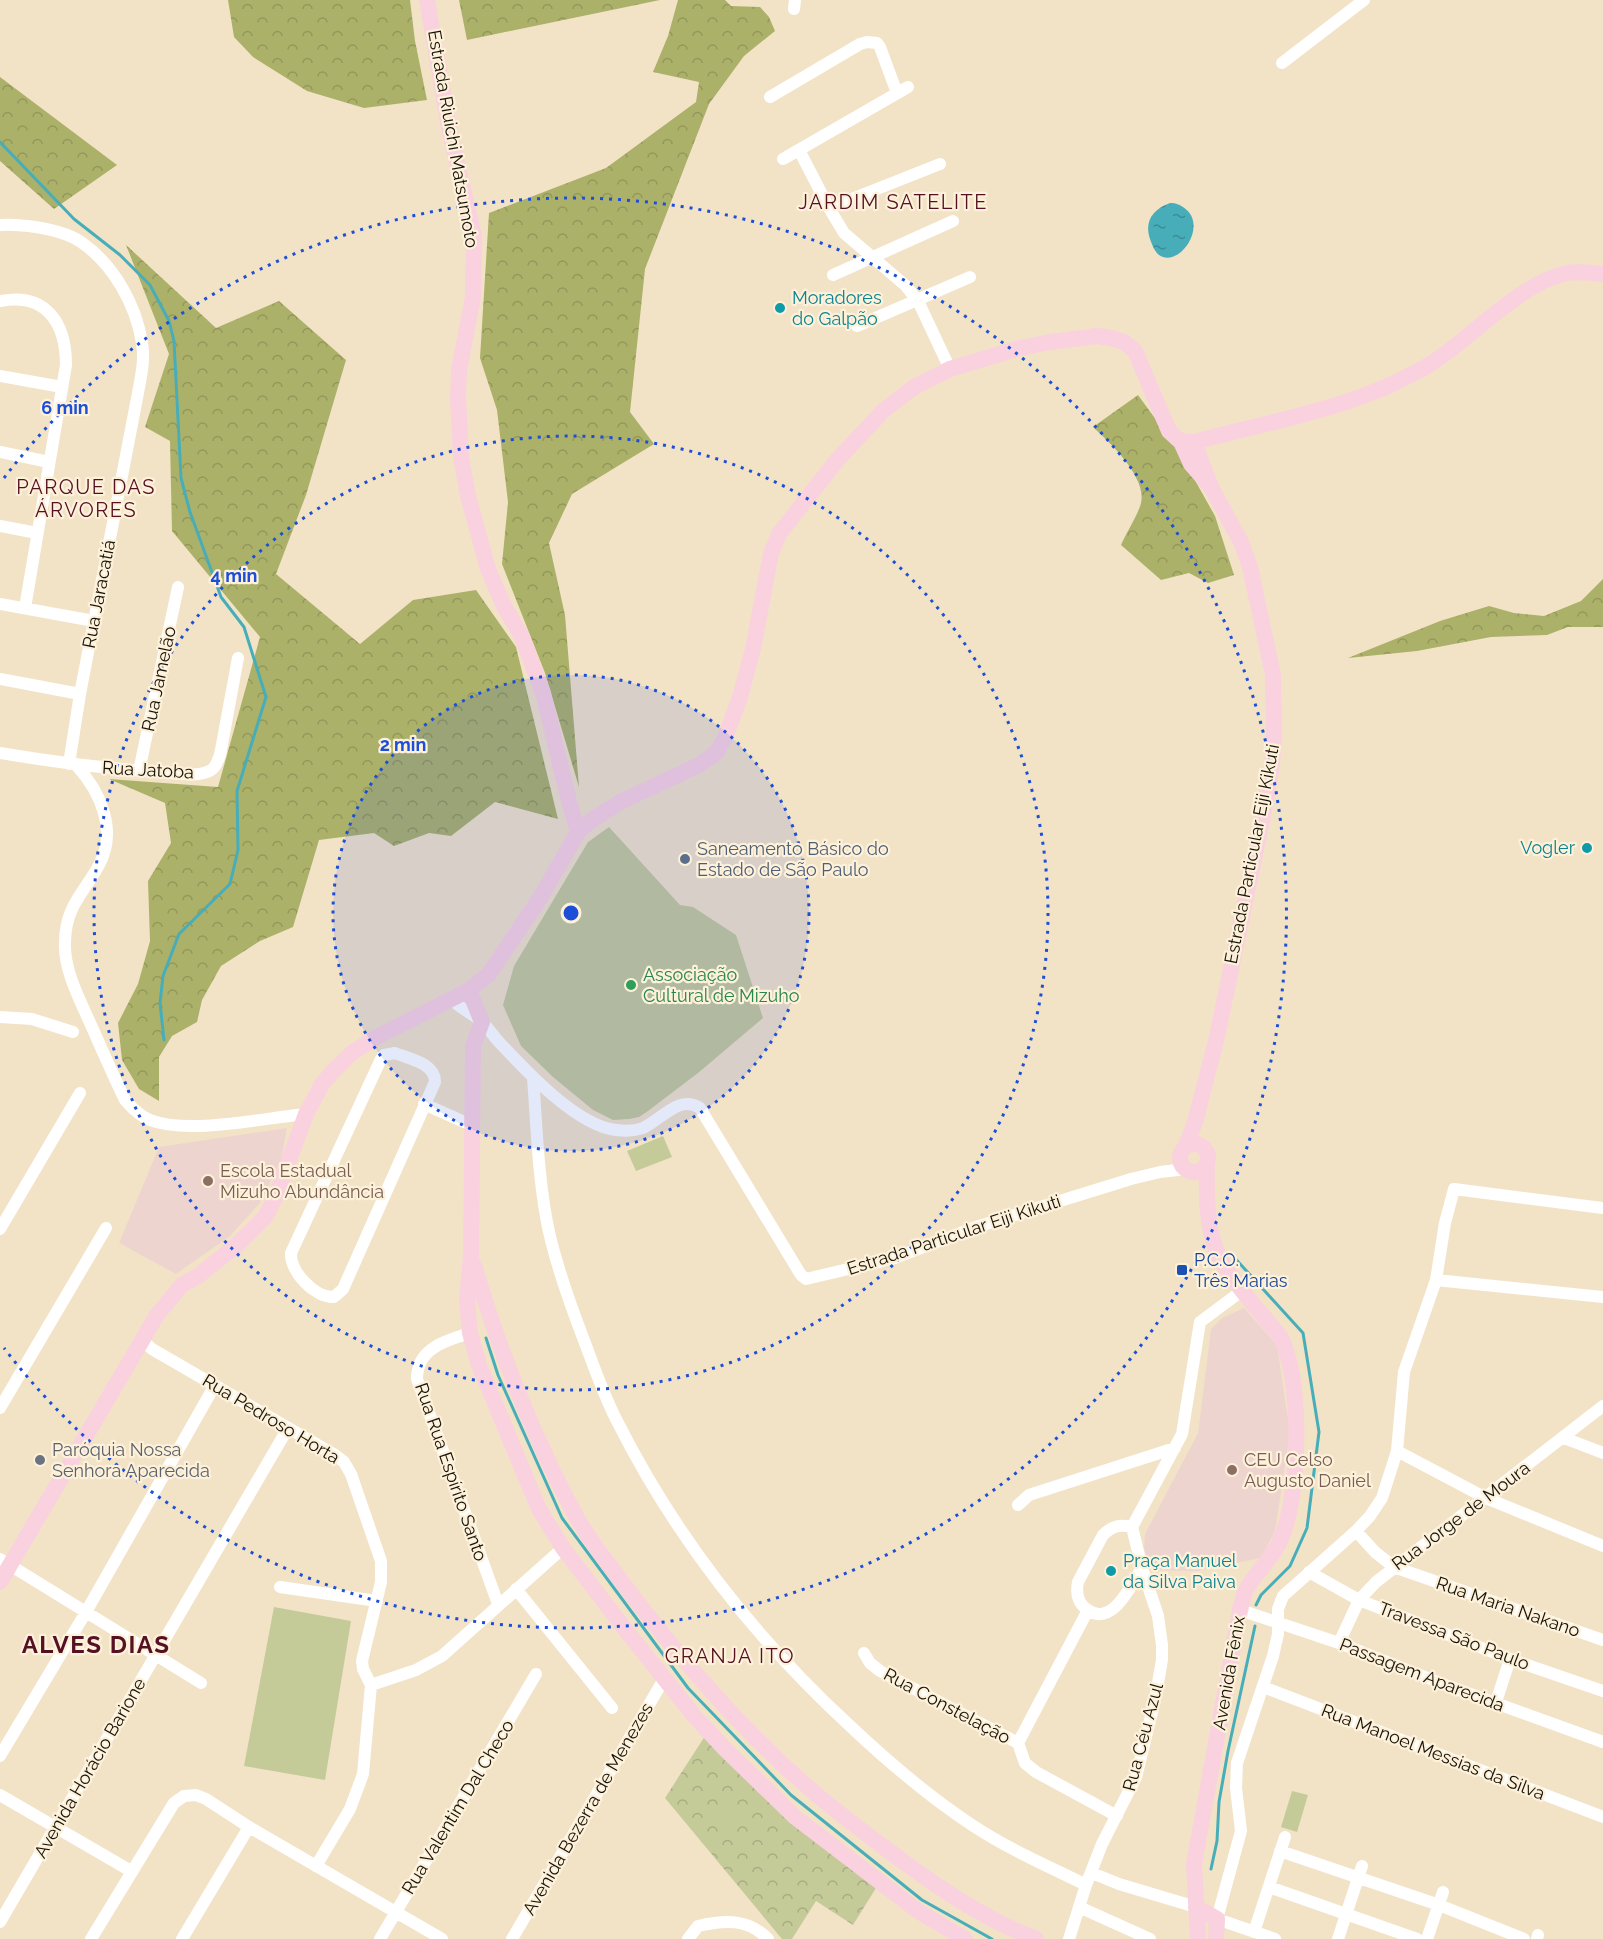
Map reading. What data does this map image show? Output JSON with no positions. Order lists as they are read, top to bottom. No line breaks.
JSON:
{"streets":{"street":["Estrada Riuichi Matsumoto","Rua Jaracatiá","Rua Jamelão","Rua Jatoba","Estrada Particular Eiji Kikuti","Rua Pedroso Horta","Rua Rua Espírito Santo","Rua Jorge de Moura","Rua Maria Nakano","Travessa São Paulo","Avenida Fênix","Passagem Aparecida","Rua Constelação","Rua Céu Azul","Rua Manoel Messias da Silva","Avenida Horácio Barione","Rua Valentim Dal Checo","Avenida Bezerra de Menezes"]},"crossings":[["Estrada Riuichi Matsumoto","Estrada Particular Eiji Kikuti"],["Rua Jaracatiá","Rua Jatoba"],["Rua Jamelão","Rua Jatoba"],["Estrada Particular Eiji Kikuti","Rua Pedroso Horta"],["Estrada Particular Eiji Kikuti","Avenida Fênix"],["Rua Pedroso Horta","Avenida Horácio Barione"],["Rua Jorge de Moura","Rua Maria Nakano"],["Rua Jorge de Moura","Travessa São Paulo"],["Rua Jorge de Moura","Passagem Aparecida"],["Avenida Fênix","Passagem Aparecida"],["Rua Constelação","Rua Céu Azul"]],"districts":["JARDIM SATELITE","PARQUE DAS ÁRVORES","ALVES DIAS","GRANJA ITO"],"places":{"other":["Moradores do Galpão","Vogler","Saneamento Básico do Estado de São Paulo","Associação Cultural de Mizuho","Escola Estadual Mizuho Abundância","Paróquia Nossa Senhora Aparecida","CEU Celso Augusto Daniel","Praça Manuel da Silva Paiva"],"transit":["P.C.O. Três Marias"]},"rings":["6 min","4 min","2 min"]}
